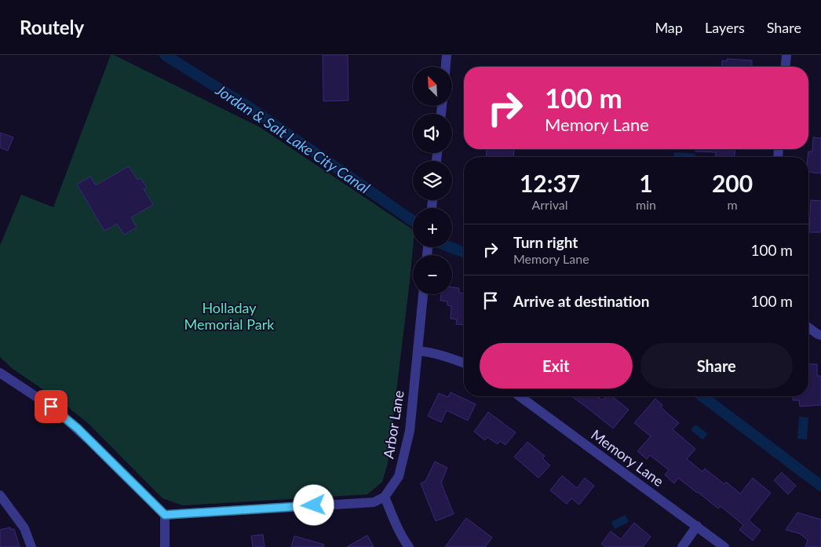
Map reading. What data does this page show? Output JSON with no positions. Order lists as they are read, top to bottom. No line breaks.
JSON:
{"streets":{"street":["Arbor Lane","Memory Lane"]},"water":["Jordan & Salt Lake City Canal"],"parks":["Holladay Memorial Park"],"north":"top left","page":{"header":"Routely","nav":["Map","Layers","Share"],"map_buttons":["+","−"],"turn":["100 m","Memory Lane"],"eta":["12:37","Arrival","1","min","200","m"],"list":[{"name":"Turn right","note":"Memory Lane","value":"100 m"},{"name":"Arrive at destination","value":"100 m"}],"buttons":["Exit","Share"]}}
